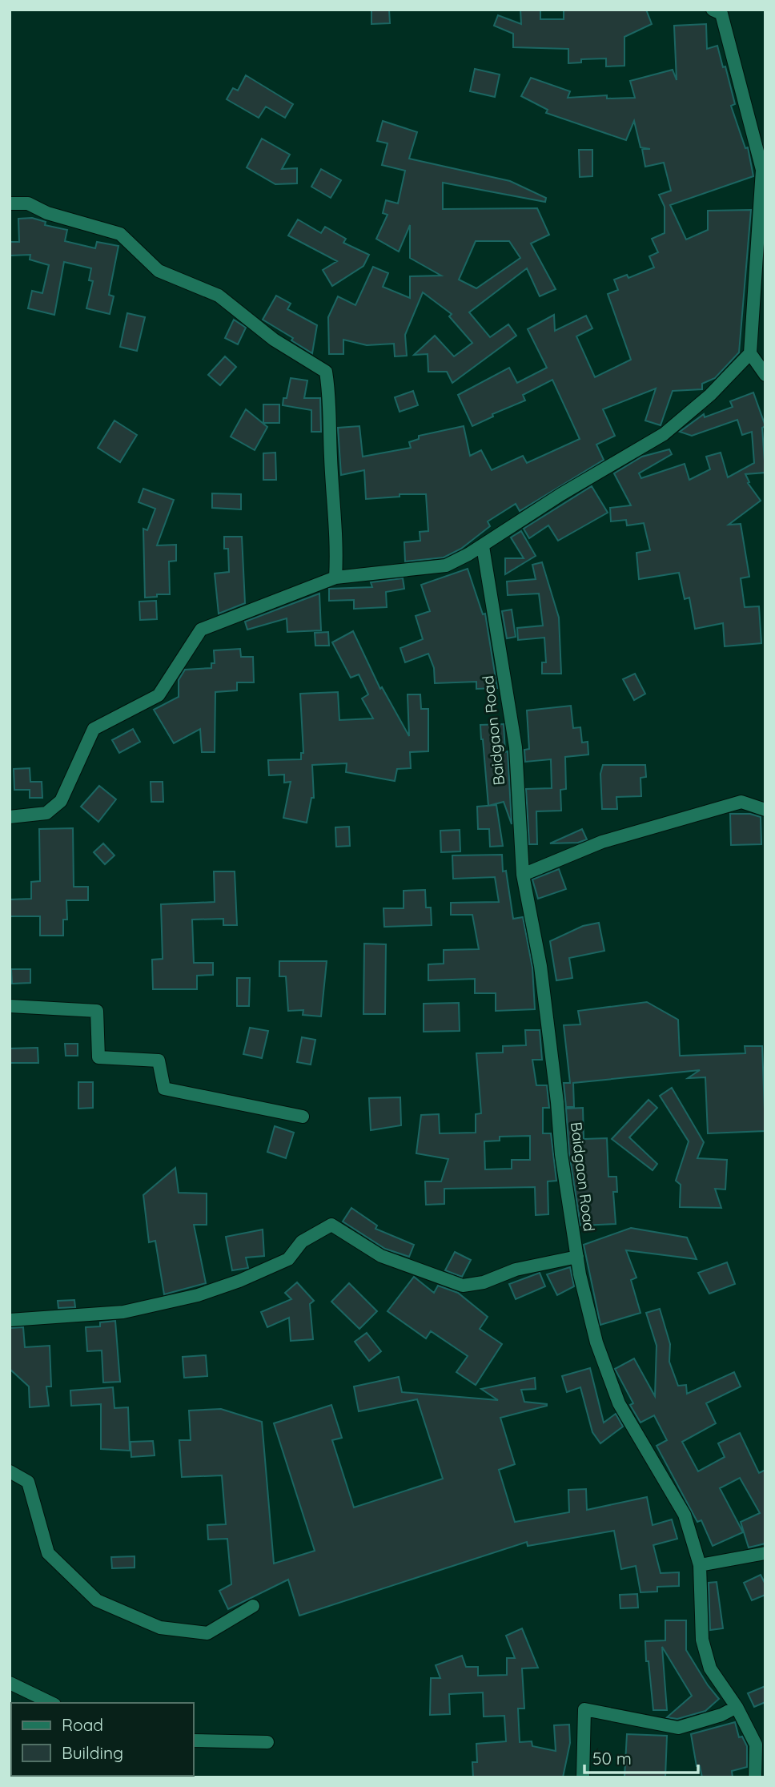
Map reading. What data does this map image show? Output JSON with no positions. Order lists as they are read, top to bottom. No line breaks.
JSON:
{"streets":{"street":["Baidgaon Road"]},"legend":["Road","Building"],"scale_bar":"50 m"}
